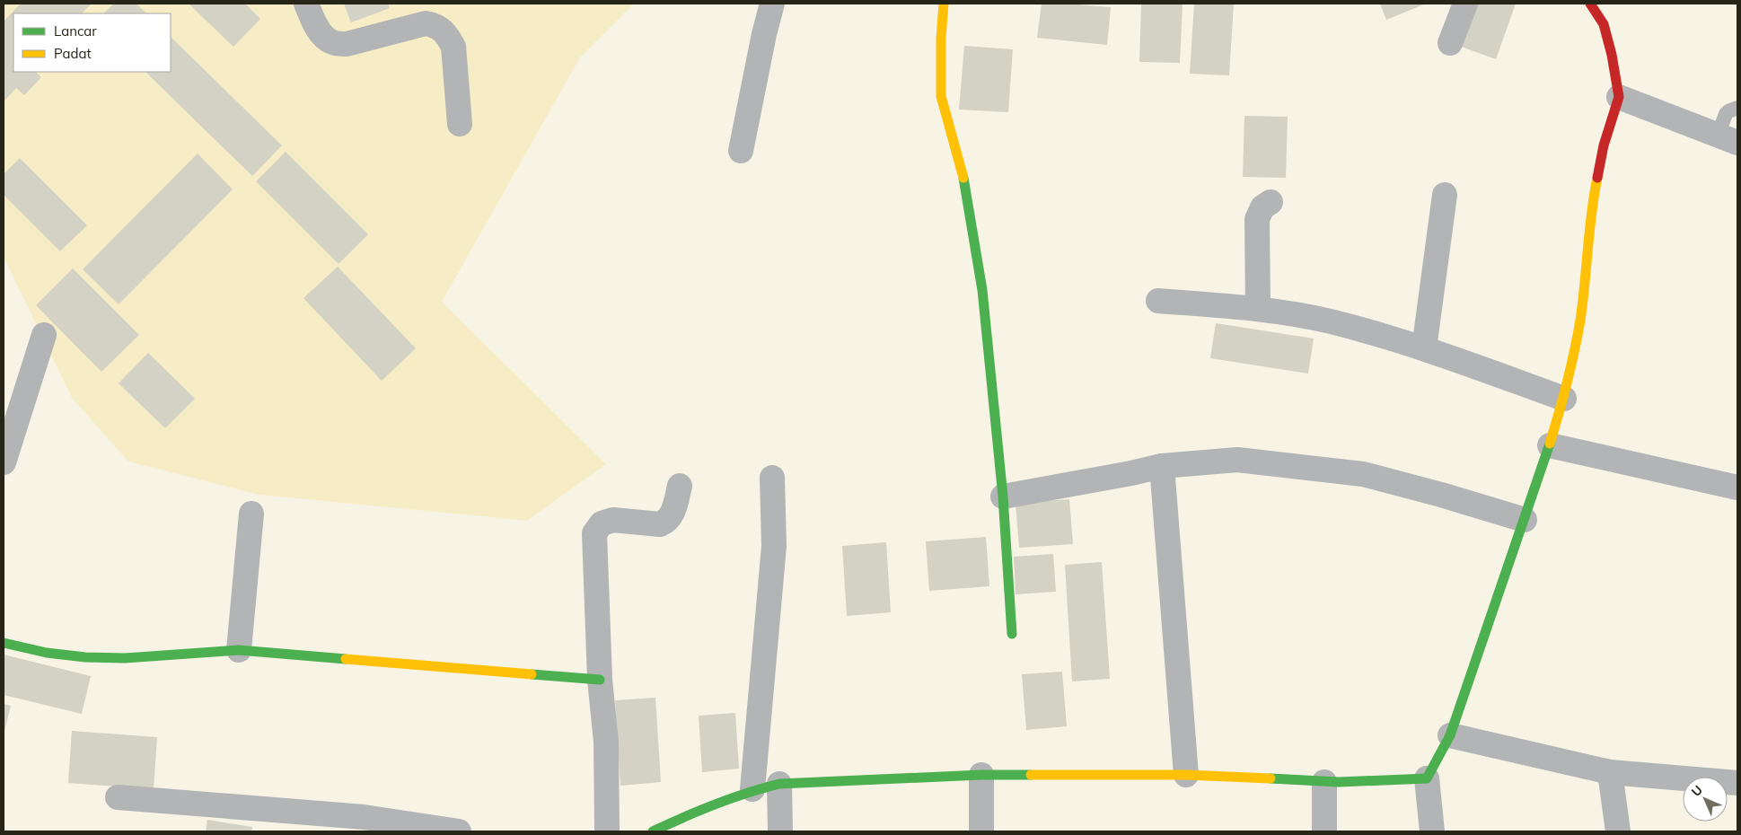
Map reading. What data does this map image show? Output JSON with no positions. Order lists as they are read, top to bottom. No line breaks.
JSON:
{"legend":["Lancar","Padat"],"north":"top left"}
